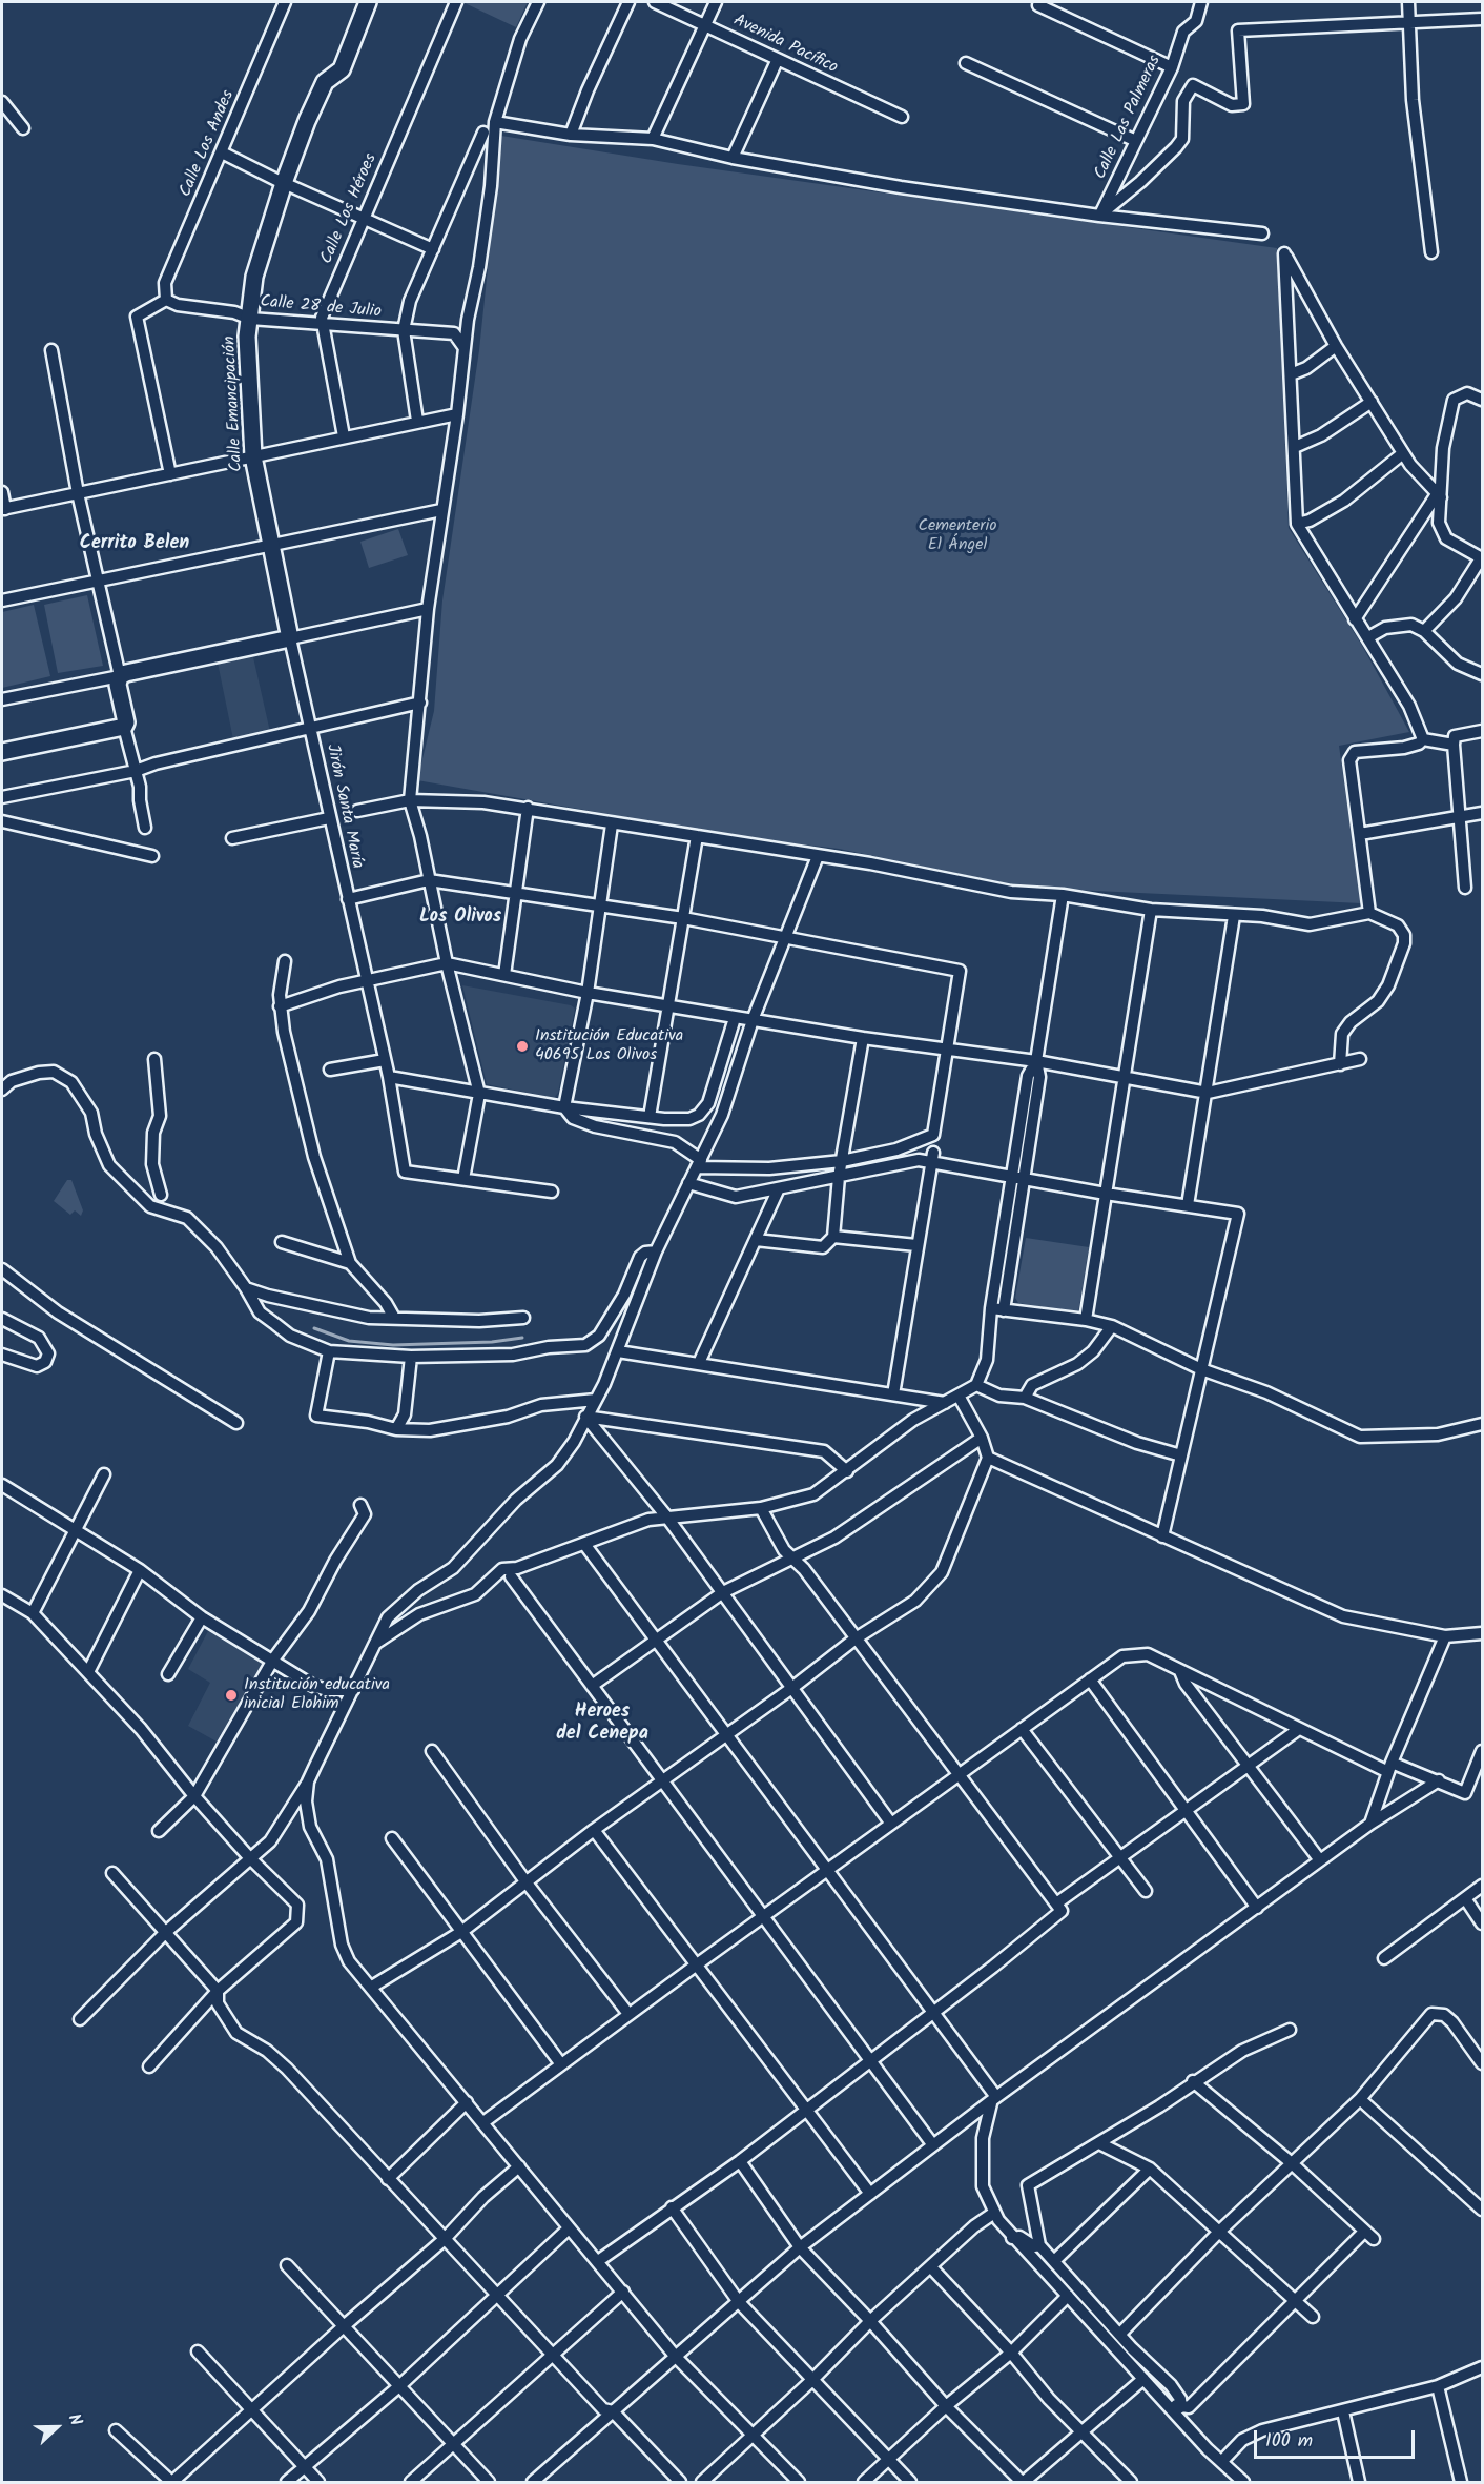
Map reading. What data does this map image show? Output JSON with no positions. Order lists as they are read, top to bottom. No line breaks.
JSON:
{"streets":{"street":["Avenida Pacífico","Calle Las Palmeras","Calle Los Andes","Calle Los Héroes","Calle 28 de Julio","Calle Emancipación","Jirón Santa María"]},"crossings":[["Calle Los Andes","Calle 28 de Julio"],["Calle Los Héroes","Calle 28 de Julio"],["Calle 28 de Julio","Calle Emancipación"],["Calle Emancipación","Jirón Santa María"]],"districts":["Cerrito Belen","Los Olivos","Heroes del Cenepa"],"parks":["Cementerio El Ángel"],"places":["Institución Educativa 40695 Los Olivos","Institución educativa inicial Elohim"],"scale_bar":"100 m","north":"right"}
